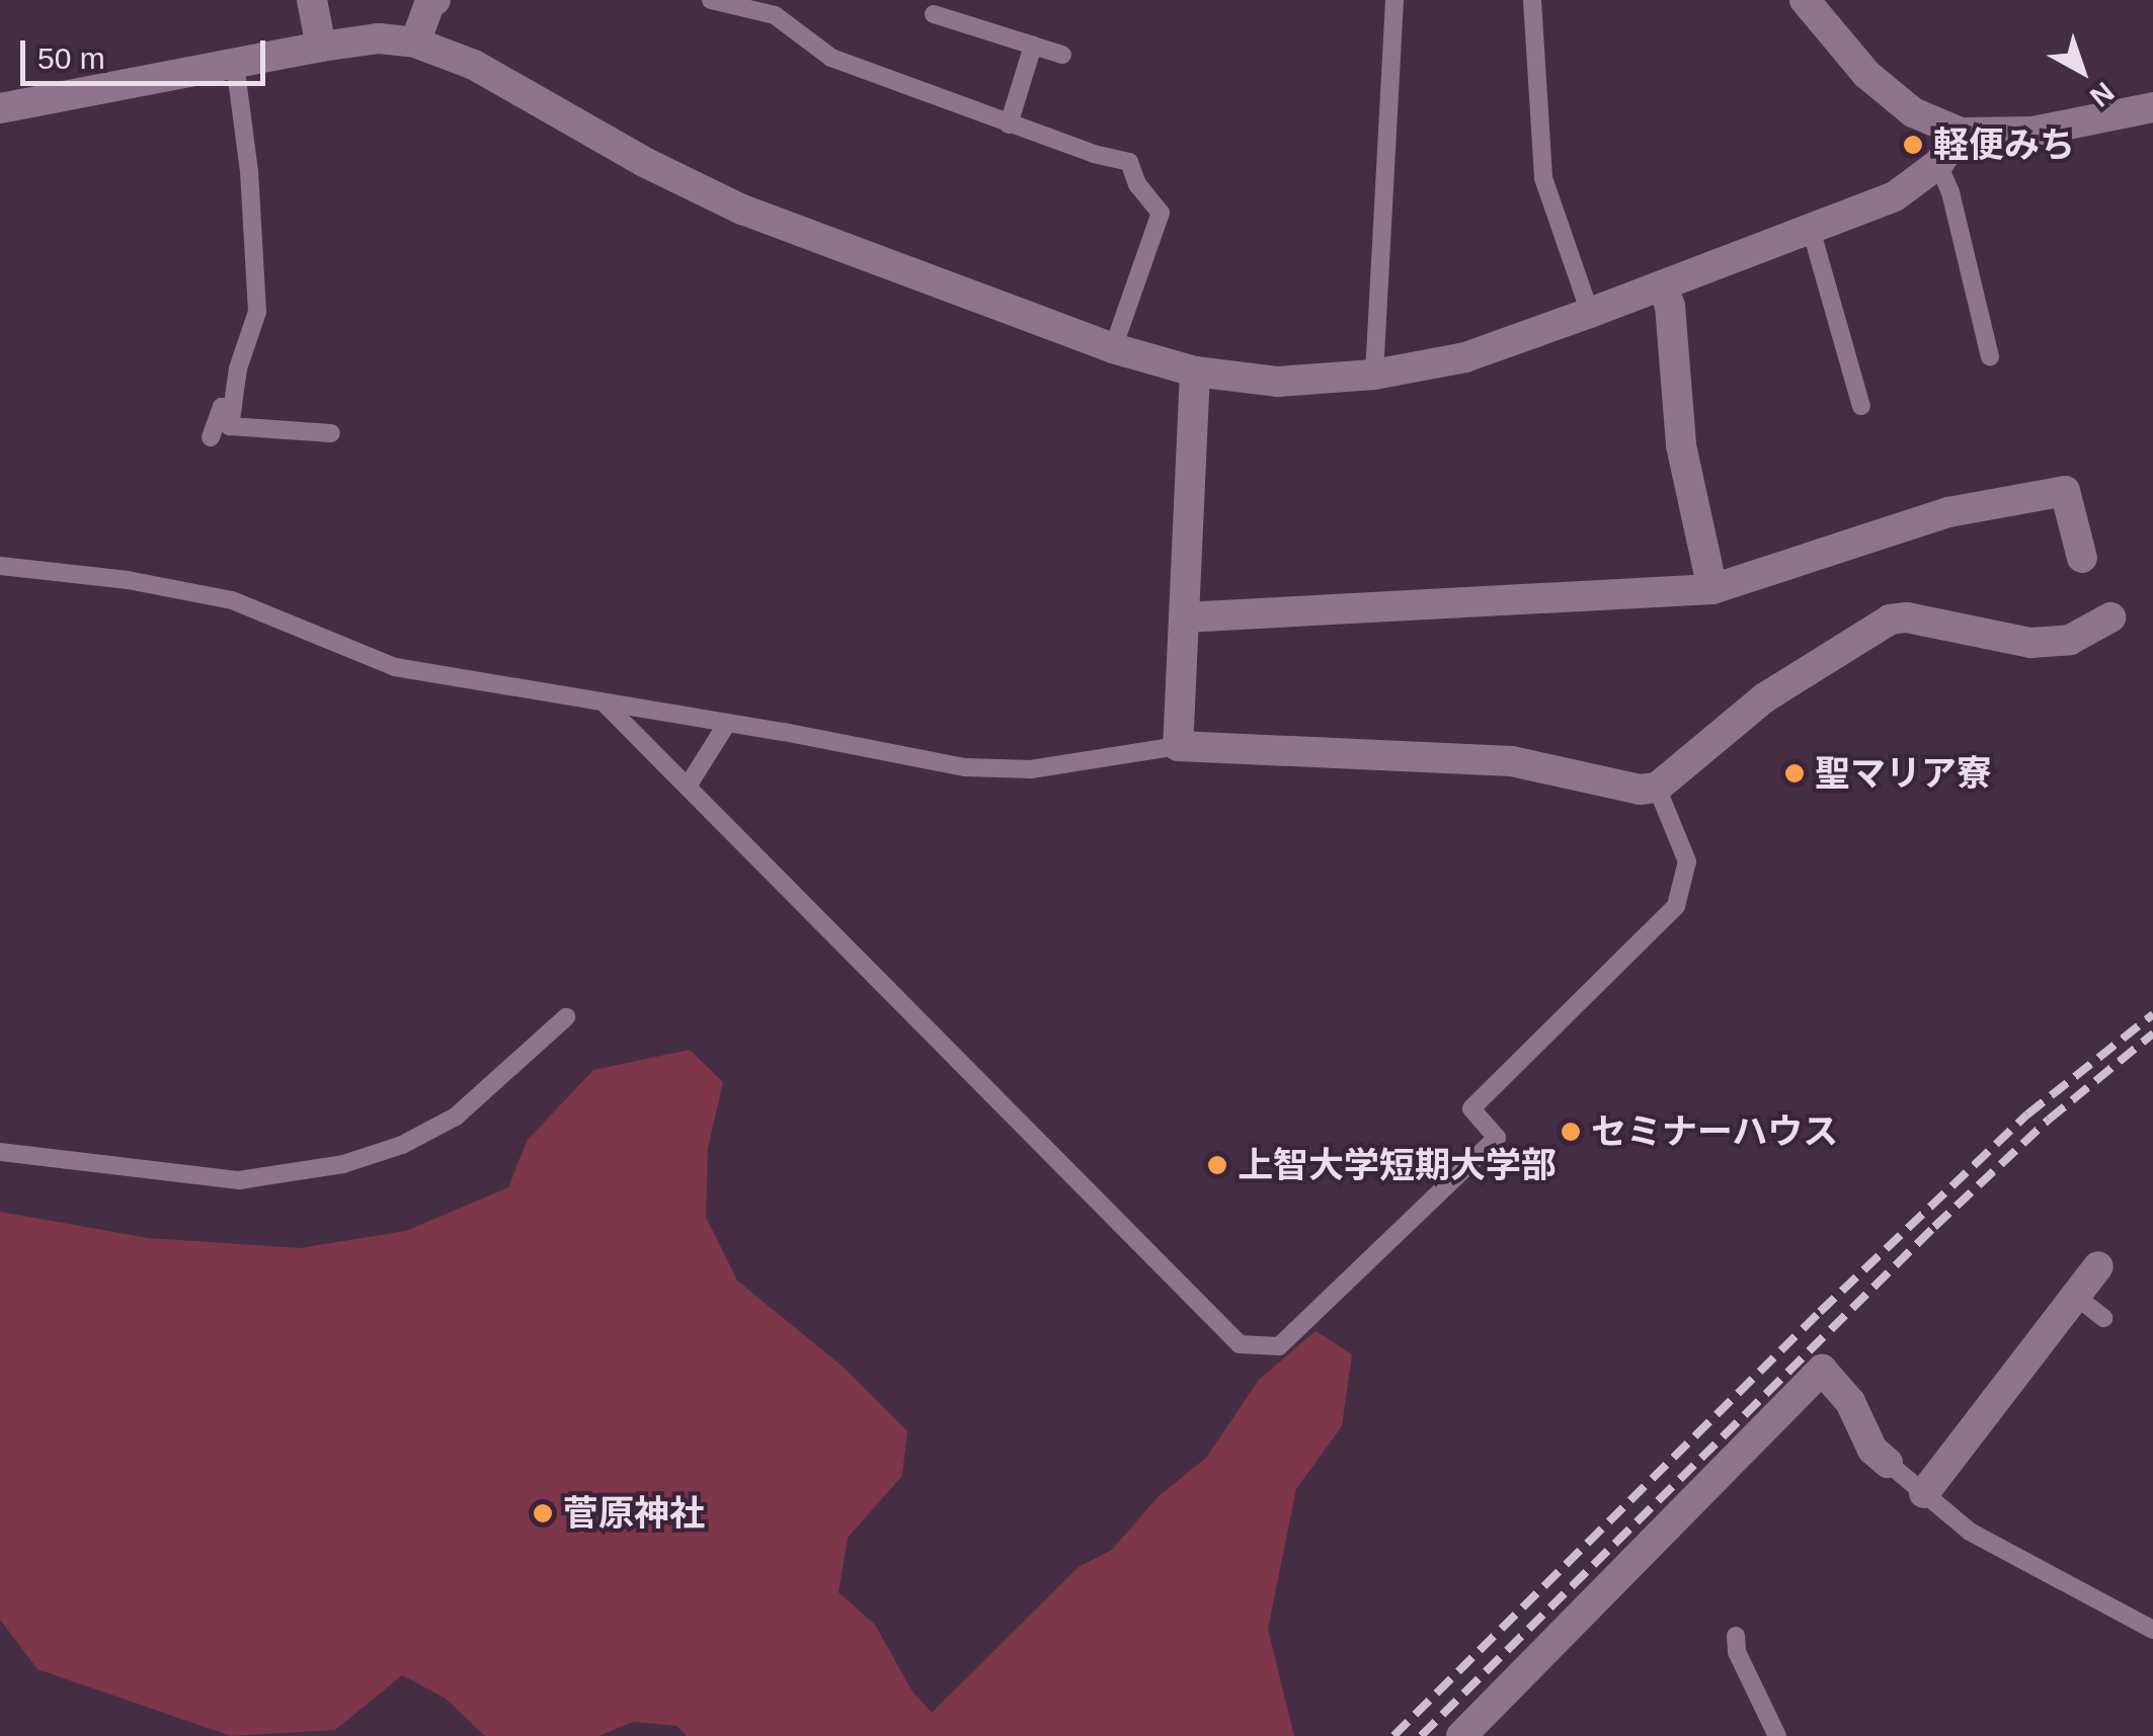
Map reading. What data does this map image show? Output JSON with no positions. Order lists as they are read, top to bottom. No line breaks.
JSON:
{"places":["軽便みち","聖マリア寮","セミナーハウス","上智大学短期大学部","菅原神社"],"scale_bar":"50 m","north":"bottom right"}
